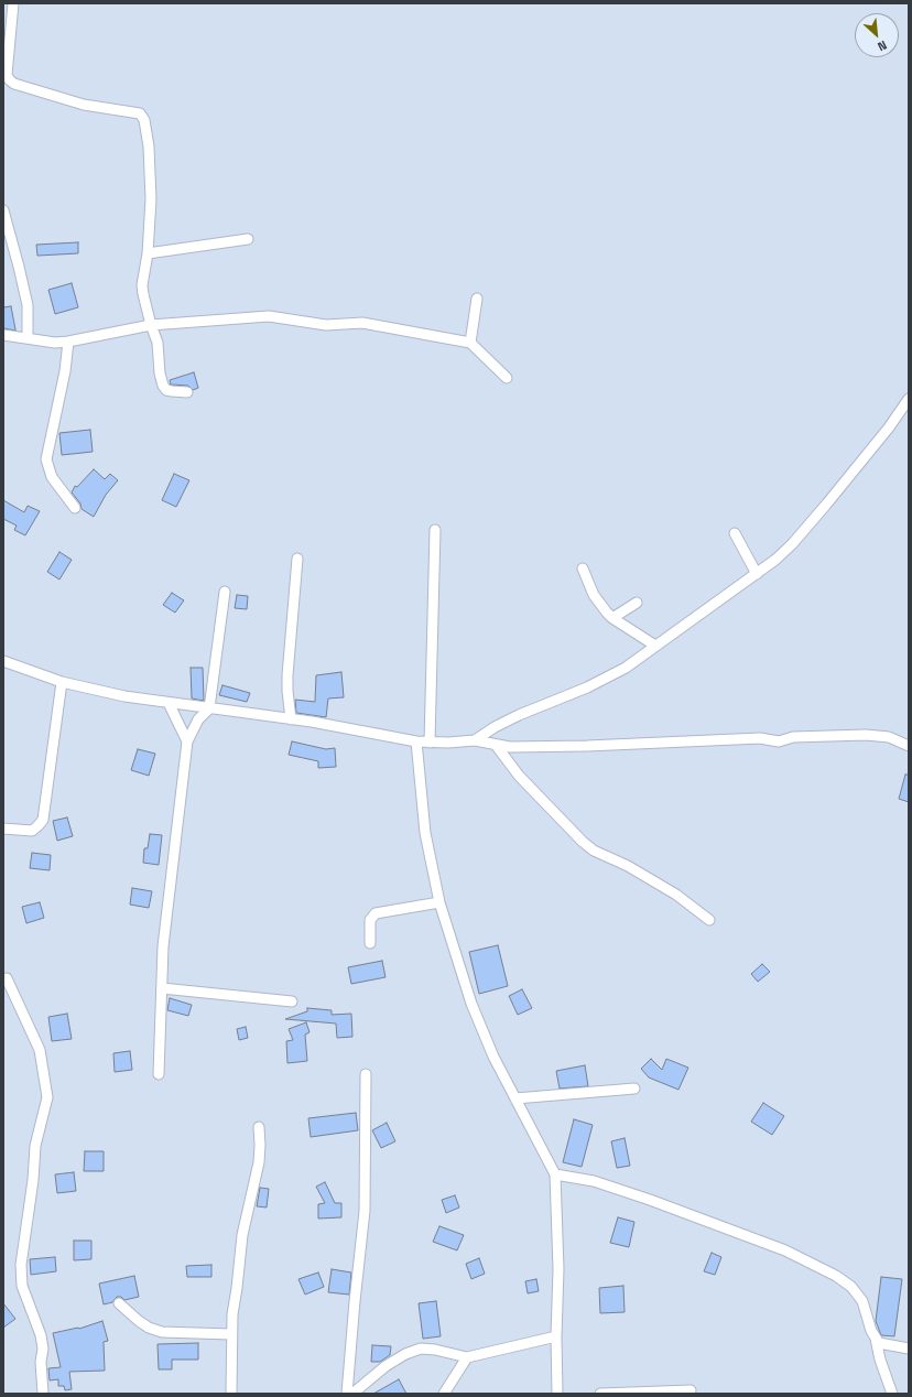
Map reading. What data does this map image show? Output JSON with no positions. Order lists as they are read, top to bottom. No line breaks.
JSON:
{"north":"bottom right"}
